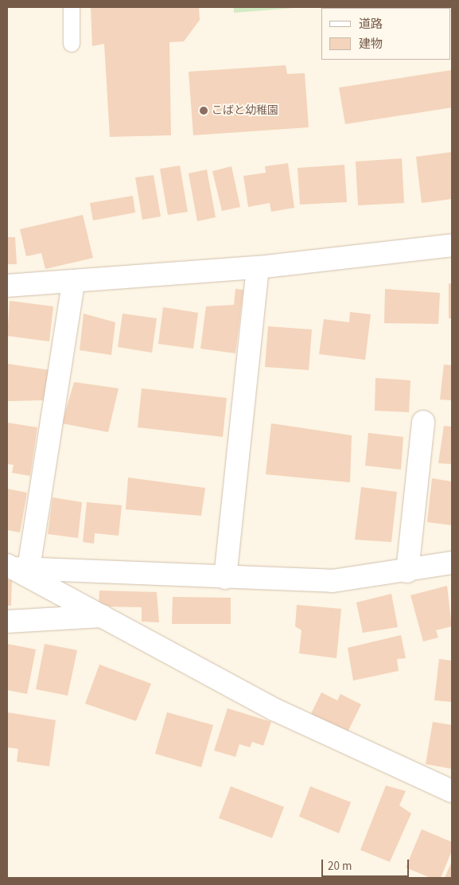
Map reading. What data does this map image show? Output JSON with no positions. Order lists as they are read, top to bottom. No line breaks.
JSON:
{"places":["こばと幼稚園"],"legend":["道路","建物"],"scale_bar":"20 m"}
